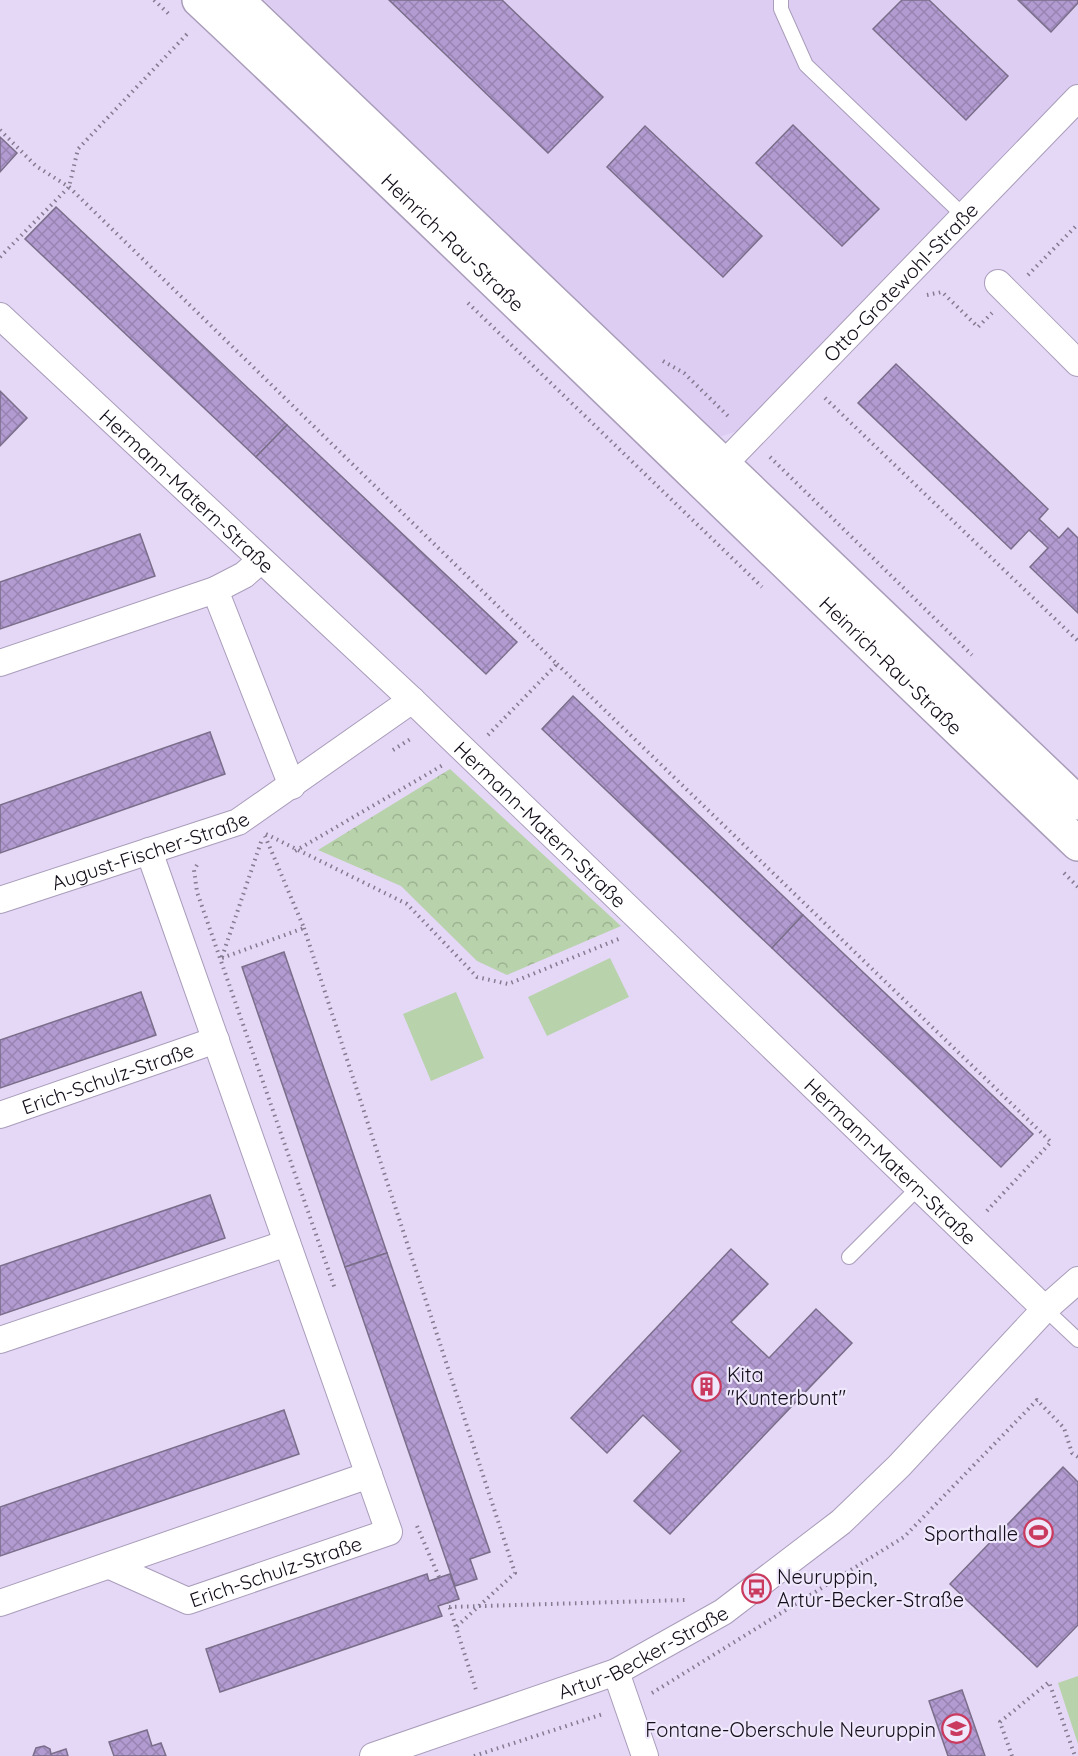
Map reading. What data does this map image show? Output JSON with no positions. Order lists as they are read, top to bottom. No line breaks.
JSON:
{"streets":{"main road":["Heinrich-Rau-Straße"],"street":["Otto-Grotewohl-Straße","Hermann-Matern-Straße","August-Fischer-Straße","Erich-Schulz-Straße","Artur-Becker-Straße"]},"crossings":[["Heinrich-Rau-Straße","Otto-Grotewohl-Straße"],["Hermann-Matern-Straße","August-Fischer-Straße"],["Hermann-Matern-Straße","Artur-Becker-Straße"],["August-Fischer-Straße","Erich-Schulz-Straße"]],"places":{"building":["Kita \"Kunterbunt\""],"sports":["Sporthalle"],"bus stop":["Neuruppin, Artur-Becker-Straße"],"school or university":["Fontane-Oberschule Neuruppin"]}}
